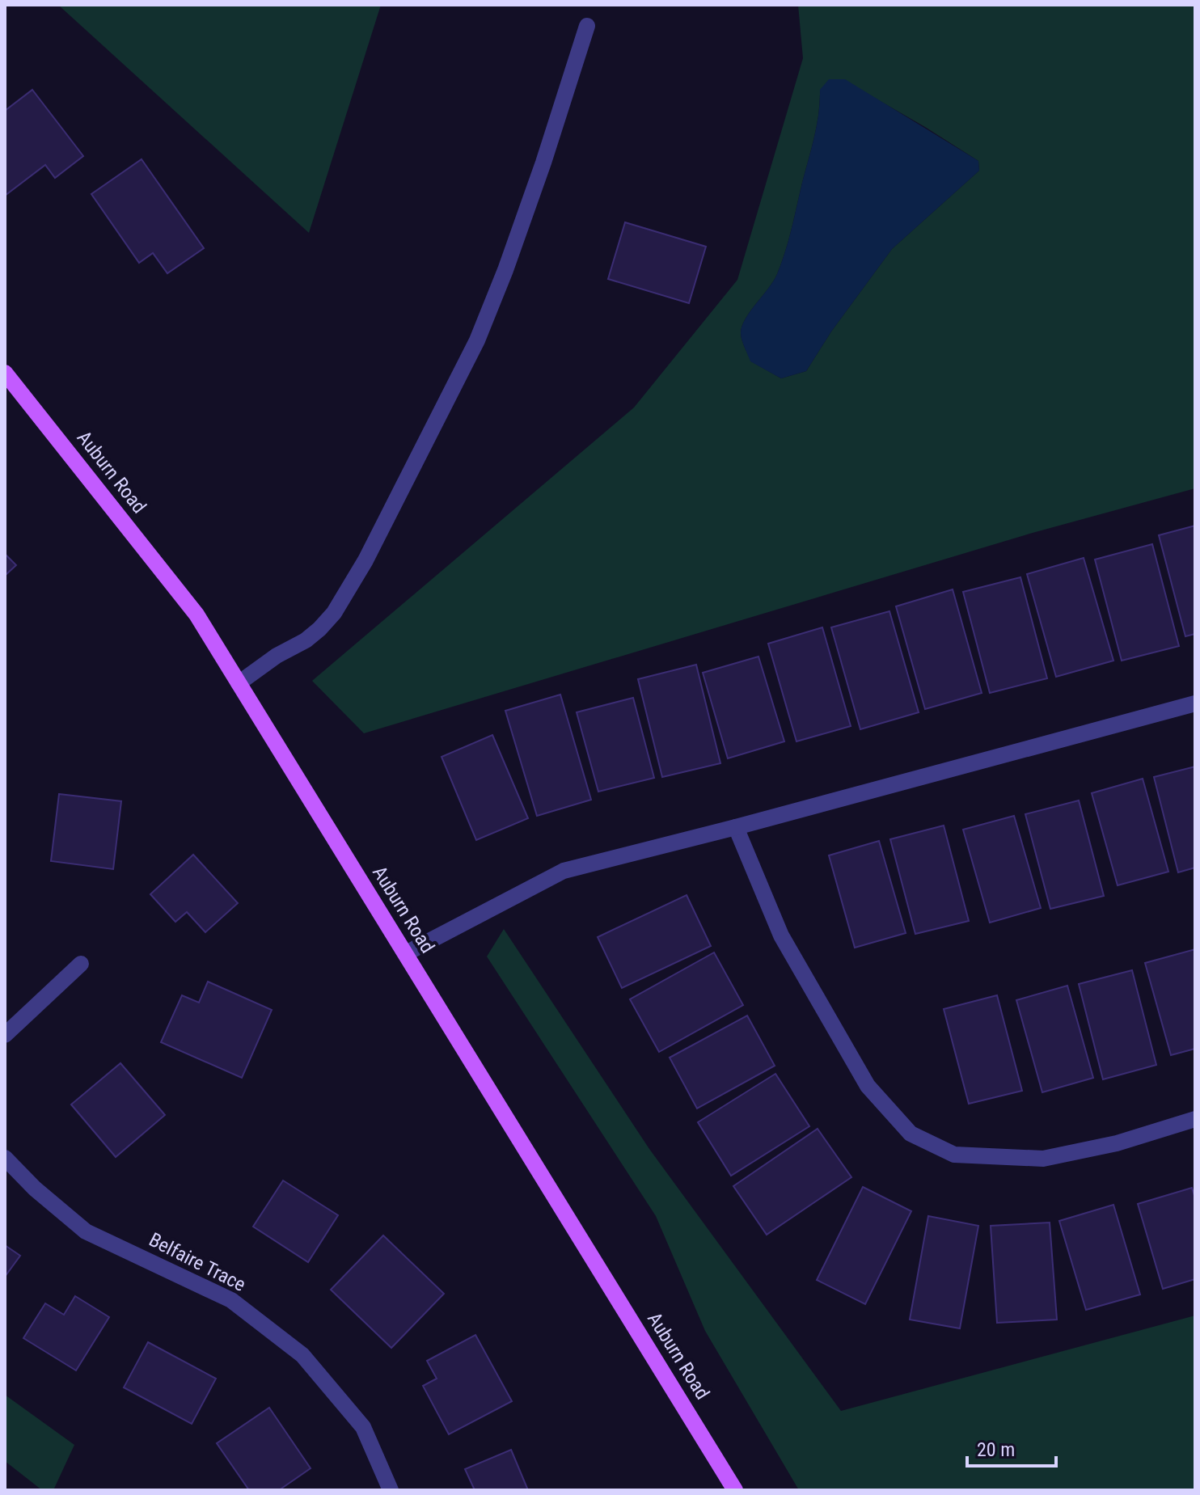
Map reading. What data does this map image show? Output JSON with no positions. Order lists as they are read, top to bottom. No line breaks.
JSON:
{"streets":{"main road":["Auburn Road"],"street":["Belfaire Trace"]},"scale_bar":"20 m"}
